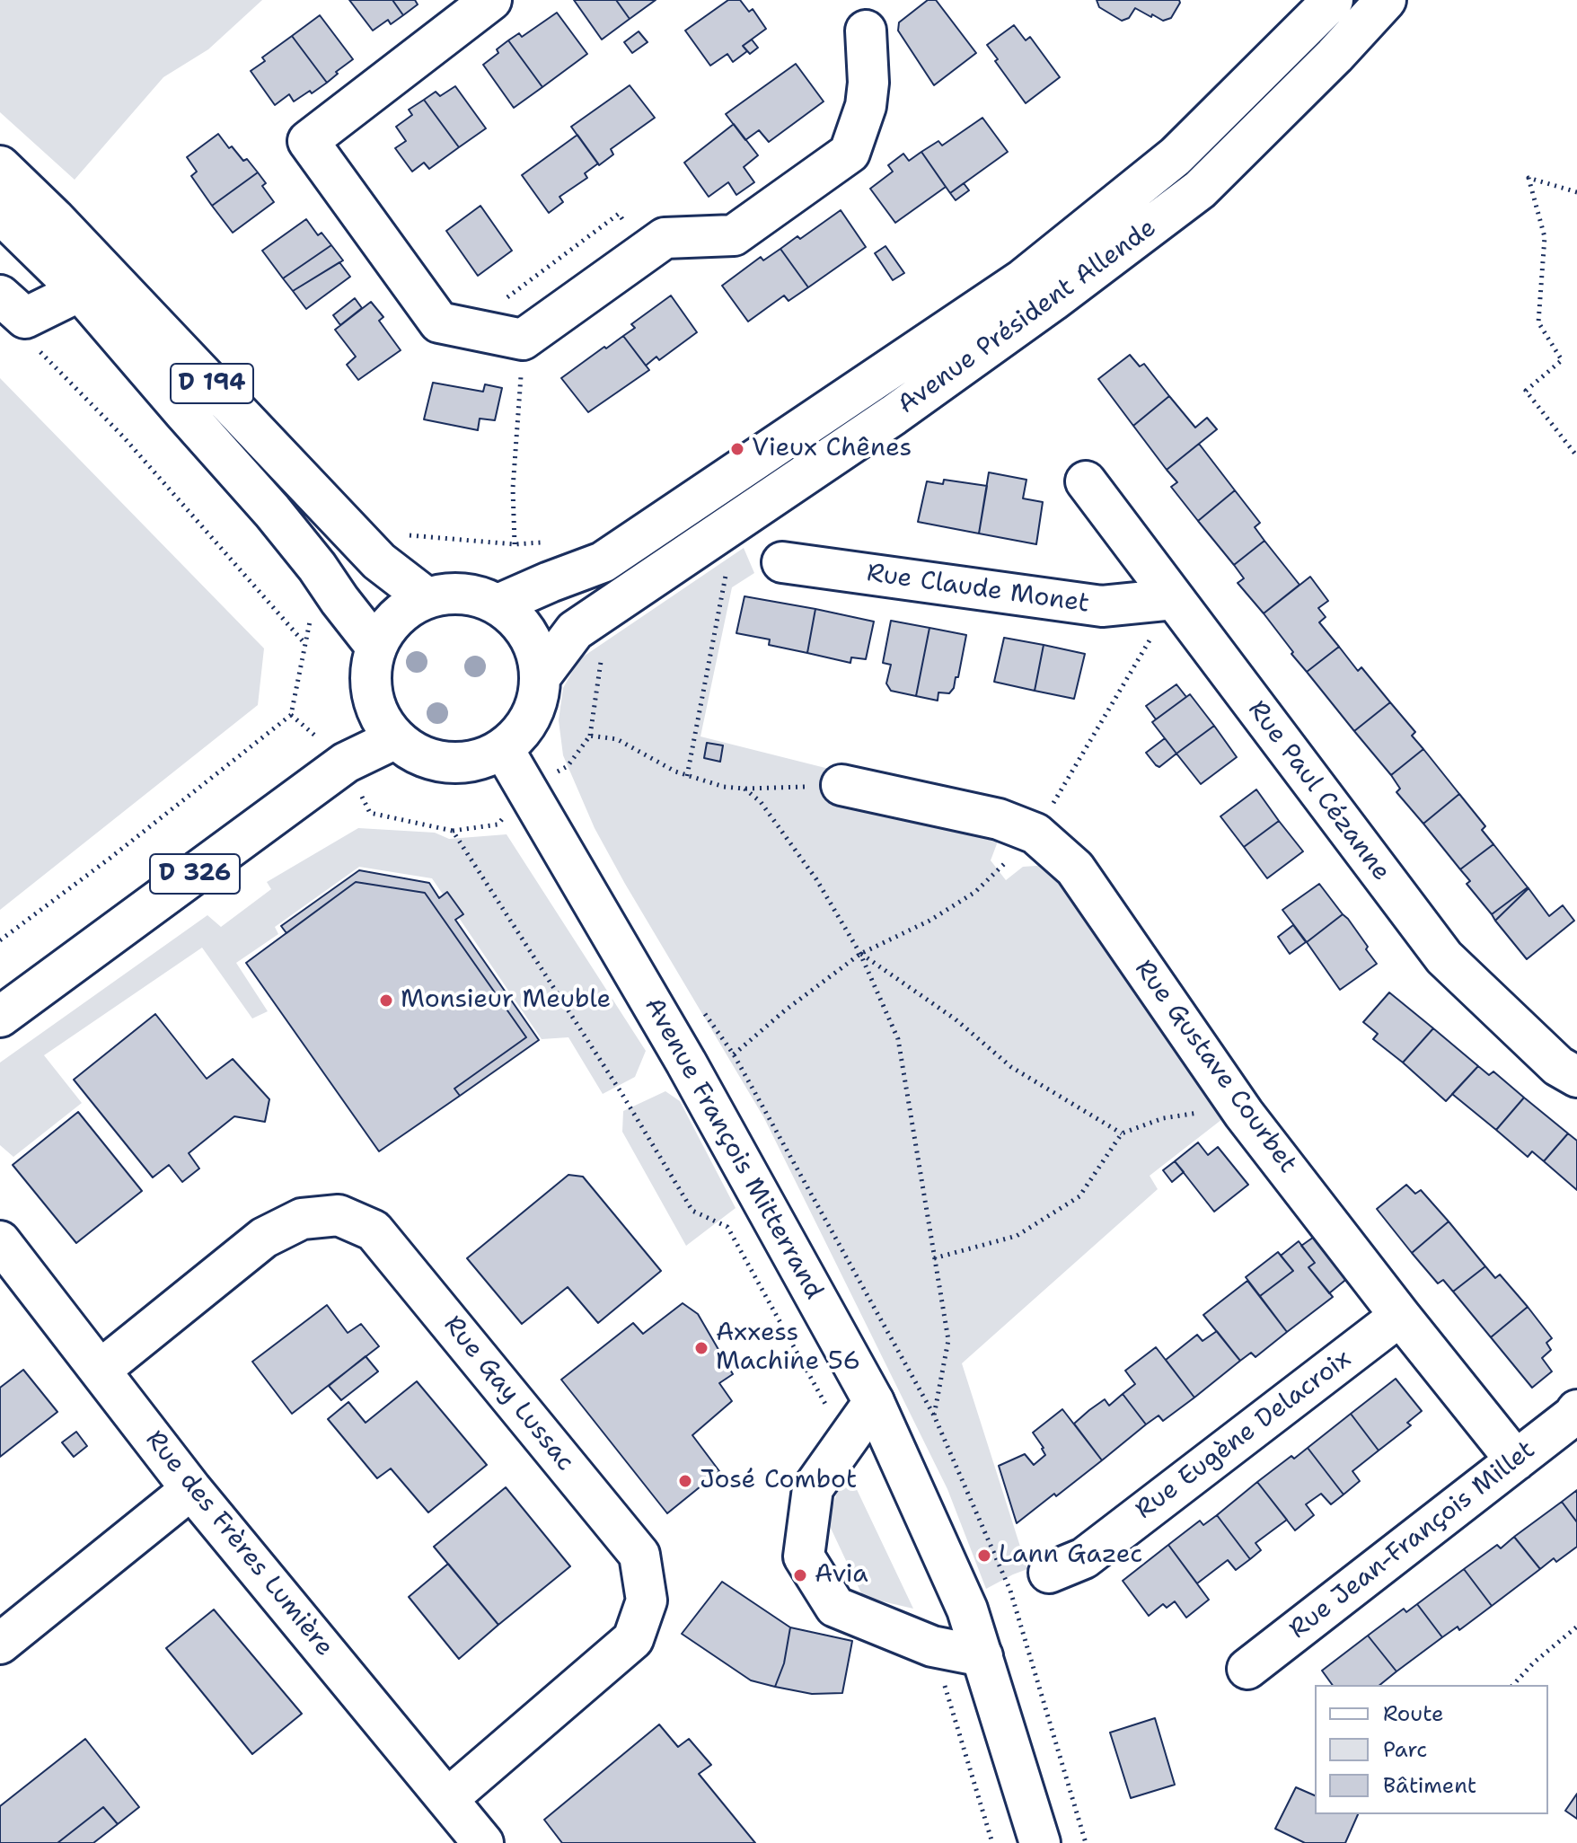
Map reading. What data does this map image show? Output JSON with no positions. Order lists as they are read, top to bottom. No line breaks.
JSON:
{"streets":{"street":["Avenue Président Allende","D 194","Rue Claude Monet","Rue Paul Cézanne","D 326","Rue Gustave Courbet","Avenue François Mitterrand","Rue Gay Lussac","Rue Eugène Delacroix","Rue Jean-François Millet","Rue des Frères Lumière"]},"crossings":[["Avenue Président Allende","D 194"],["Avenue Président Allende","D 326"],["Avenue Président Allende","Avenue François Mitterrand"],["D 194","D 326"],["D 194","Avenue François Mitterrand"],["Rue Claude Monet","Rue Paul Cézanne"],["D 326","Avenue François Mitterrand"],["Rue Gustave Courbet","Rue Eugène Delacroix"],["Rue Gustave Courbet","Rue Jean-François Millet"],["Rue Gay Lussac","Rue des Frères Lumière"]],"places":["Vieux Chênes","Monsieur Meuble","Axxess Machine 56","José Combot","Lann Gazec","Avia"],"legend":["Route","Parc","Bâtiment"]}
